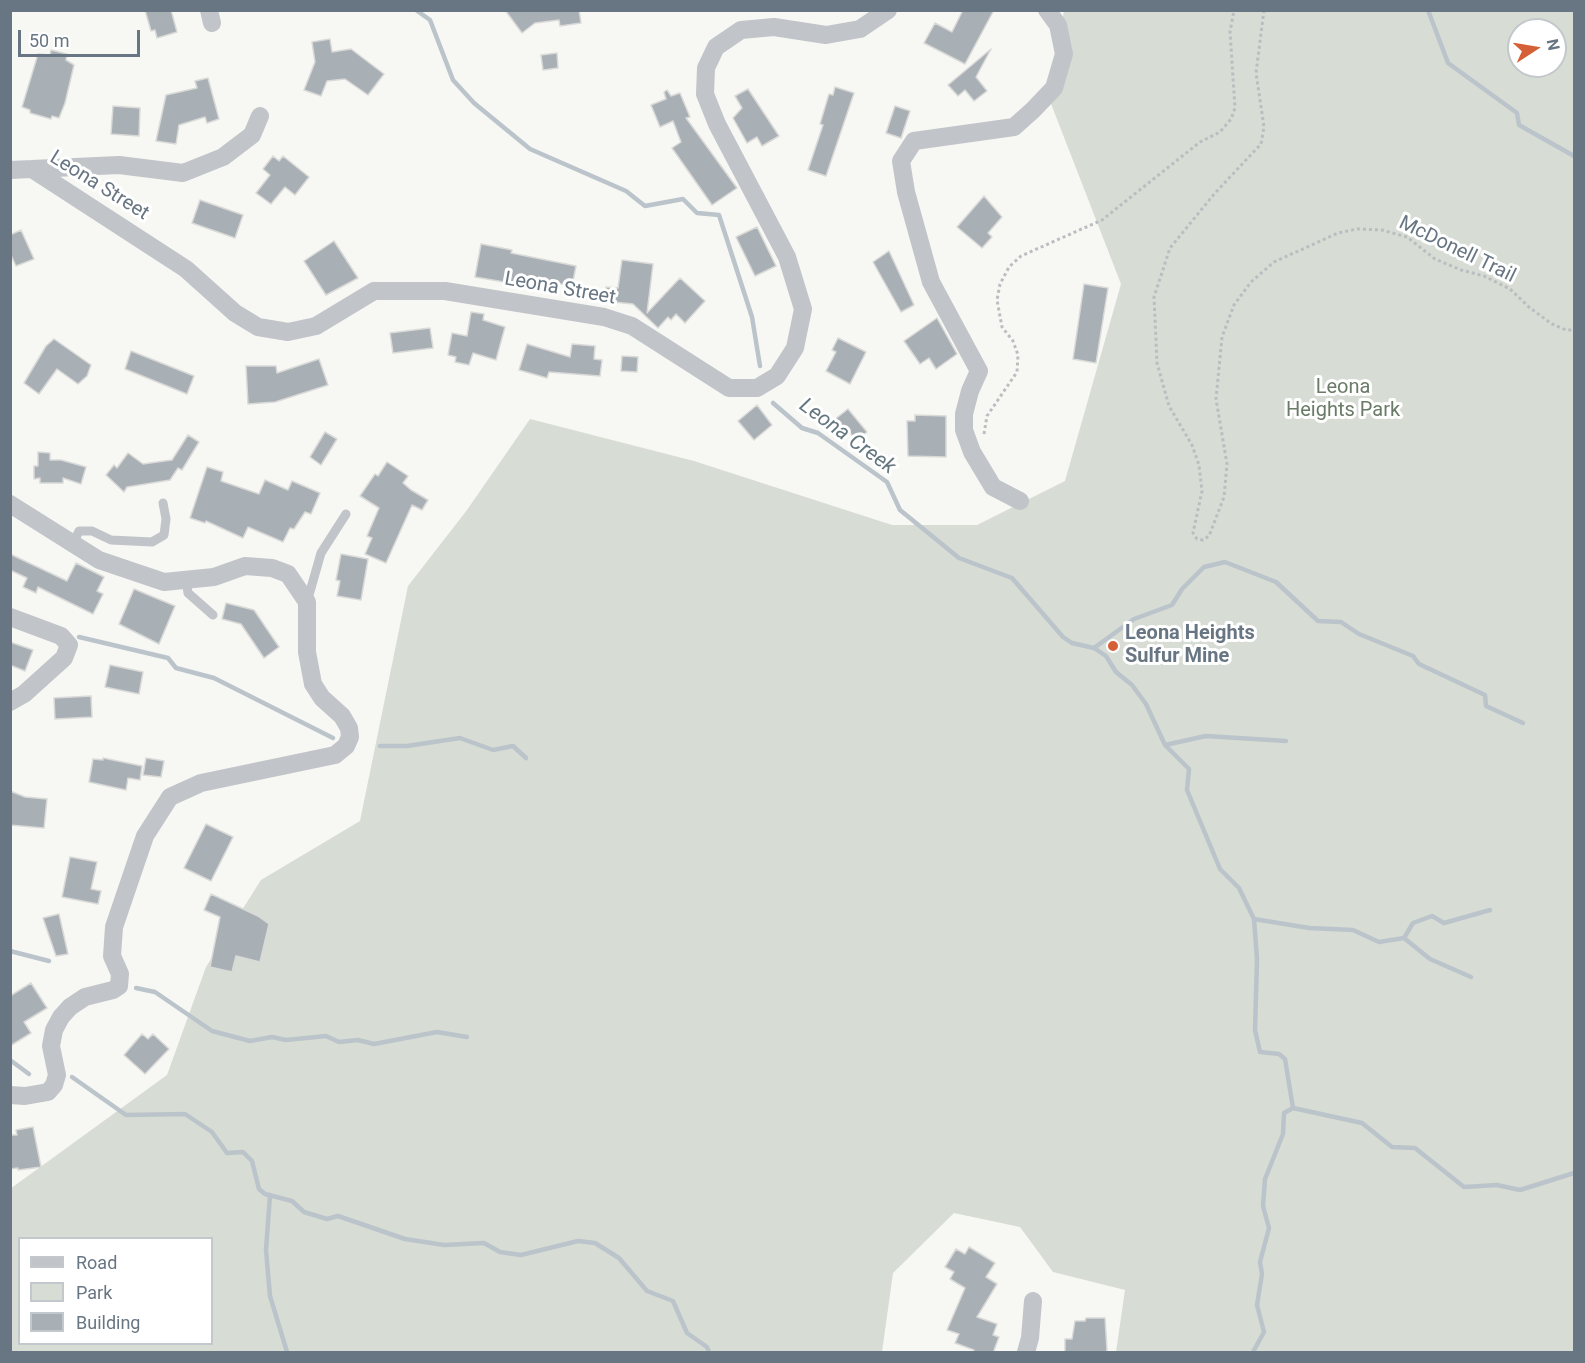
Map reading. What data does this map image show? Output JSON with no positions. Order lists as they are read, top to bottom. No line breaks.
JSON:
{"streets":{"street":["Leona Street"],"path":["McDonell Trail"]},"water":["Leona Creek"],"parks":["Leona Heights Park"],"places":["Leona Heights Sulfur Mine"],"legend":["Road","Park","Building"],"scale_bar":"50 m","north":"right"}
